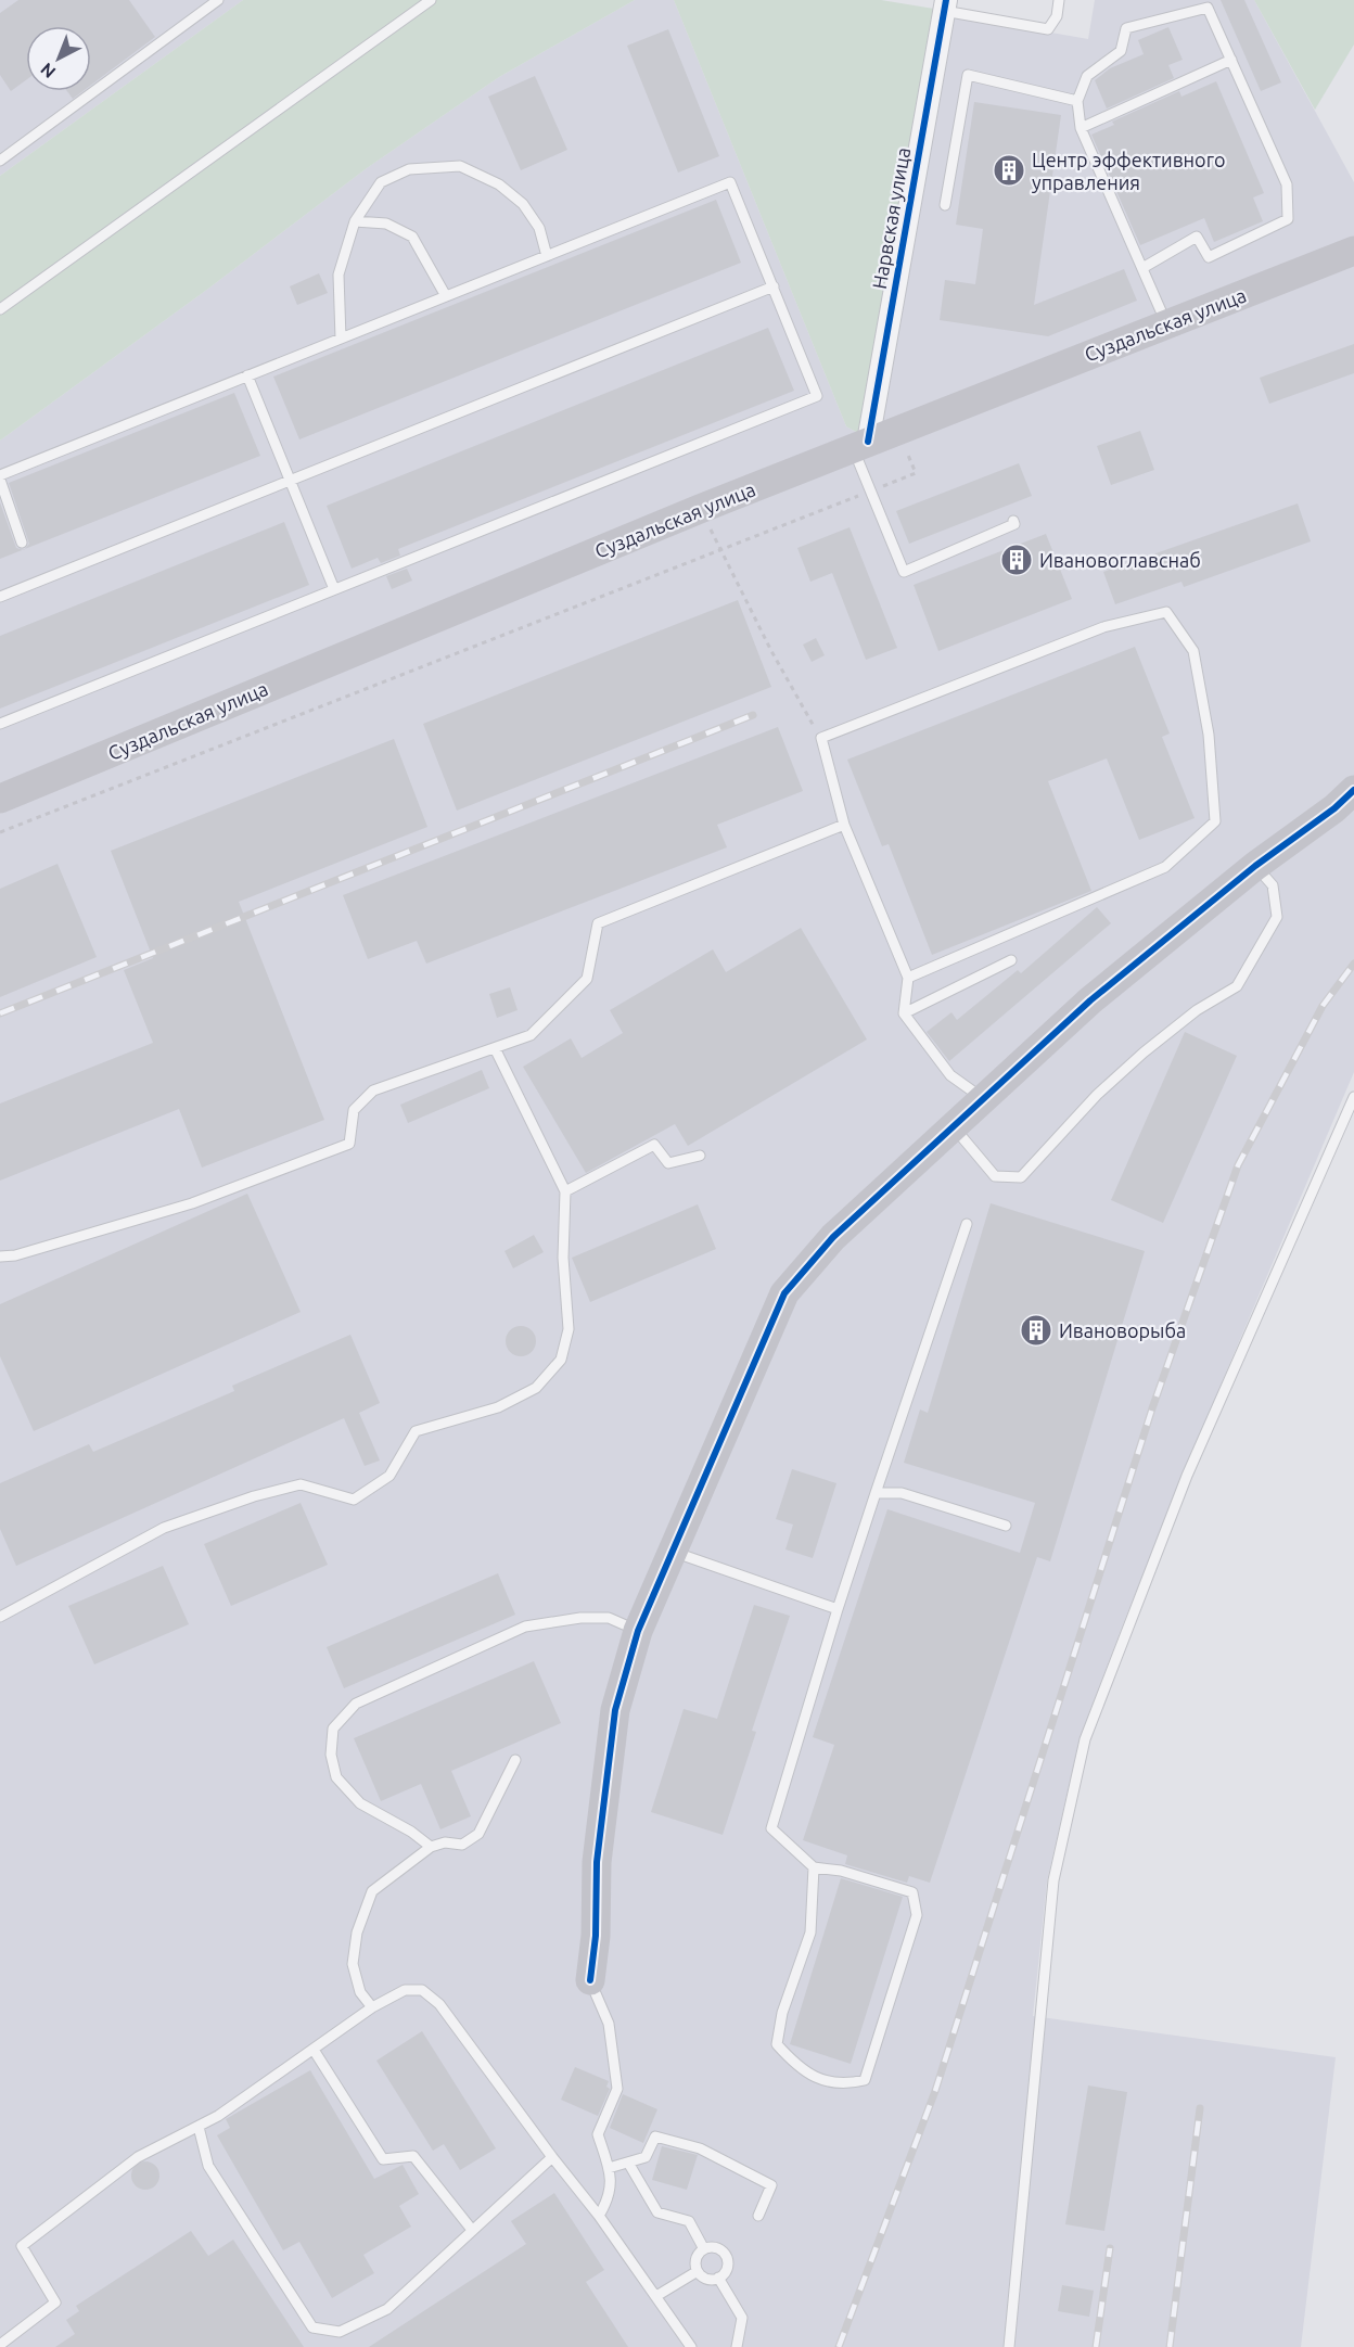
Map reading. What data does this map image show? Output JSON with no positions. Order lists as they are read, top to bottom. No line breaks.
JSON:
{"streets":{"street":["Нарвская улица","Суздальская улица"]},"crossings":[["Нарвская улица","Суздальская улица"]],"places":{"building":["Центр эффективного управления","Ивановоглавснаб","Ивановорыба"]},"north":"bottom left"}
